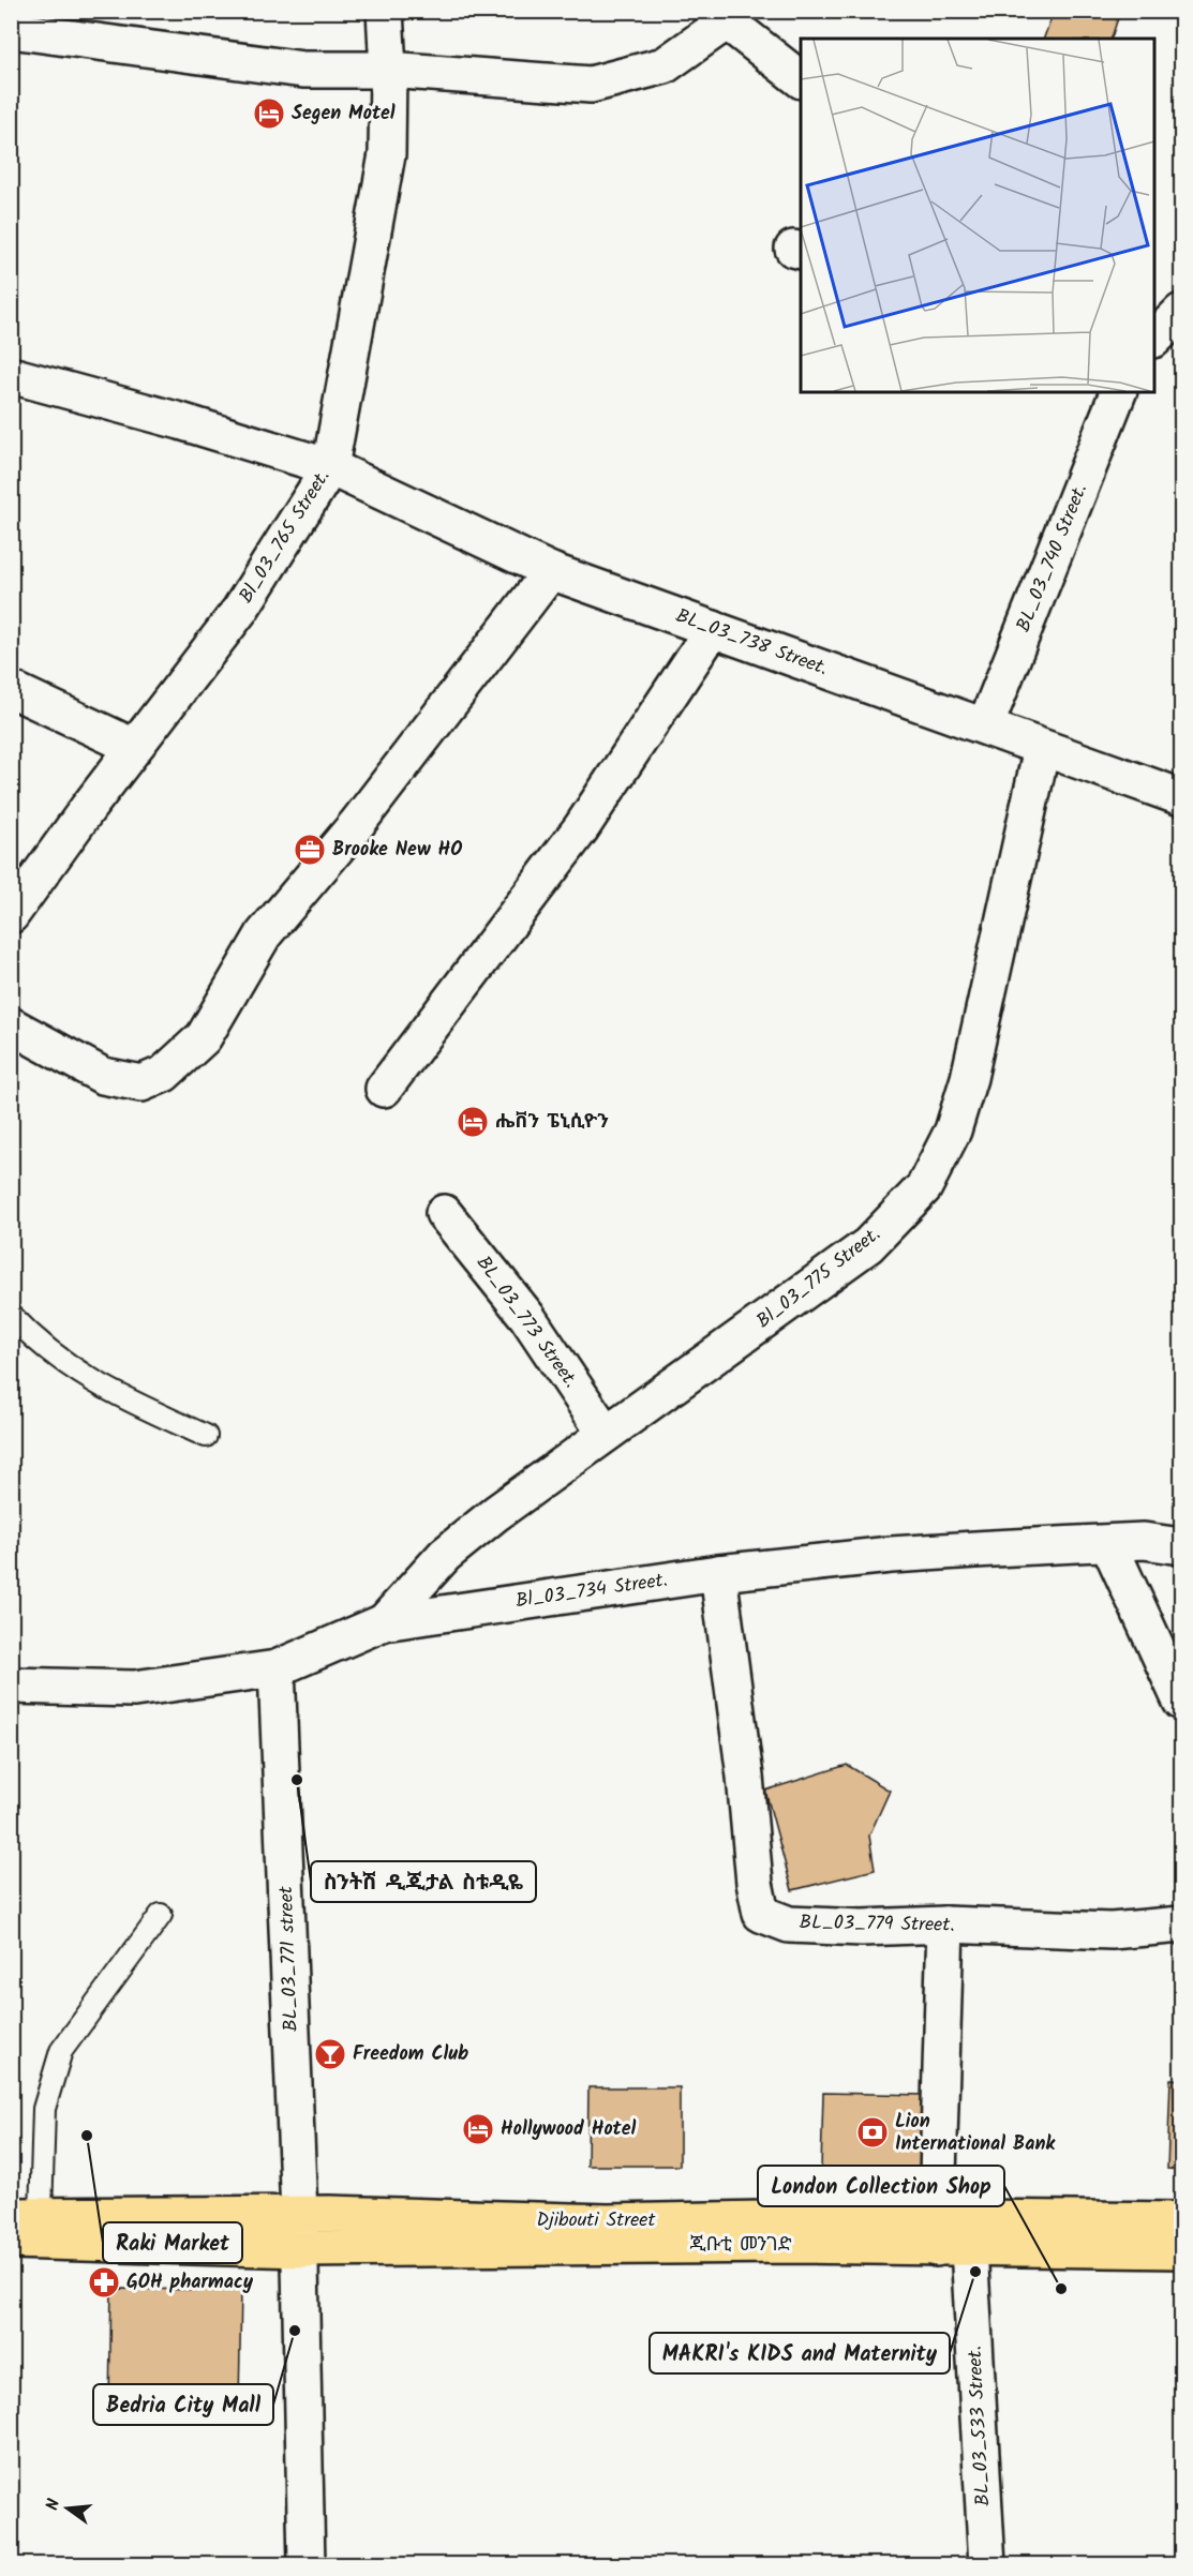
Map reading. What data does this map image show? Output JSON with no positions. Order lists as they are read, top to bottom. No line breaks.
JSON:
{"streets":{"main road":["Djibouti Street","ጂቡቲ መንገድ"],"street":["Bl_03_765 Street.","BL_03_740 Street.","BL_03_738 Street.","Bl_03_775 Street.","BL_03_773 Street.","Bl_03_734 Street.","BL_03_779 Street.","BL_03_771 street","BL_03_533 Street."]},"crossings":[["Bl_03_765 Street.","BL_03_738 Street."],["BL_03_740 Street.","BL_03_738 Street."],["BL_03_738 Street.","Bl_03_775 Street."],["Bl_03_775 Street.","BL_03_773 Street."],["Bl_03_775 Street.","Bl_03_734 Street."],["Bl_03_734 Street.","BL_03_779 Street."],["Bl_03_734 Street.","BL_03_771 street"],["BL_03_779 Street.","BL_03_533 Street."],["BL_03_771 street","Djibouti Street"],["BL_03_771 street","ጂቡቲ መንገድ"],["Djibouti Street","ጂቡቲ መንገድ"],["Djibouti Street","BL_03_533 Street."],["ጂቡቲ መንገድ","BL_03_533 Street."]],"places":{"hotel":["Segen Motel","ሔቨን ፔኒሲዮን","Hollywood Hotel"],"office":["Brooke New HO"],"other":["ስንትሽ ዲጂታል ስቱዲዬ","Raki Market","MAKRI's KIDS and Maternity","London Collection Shop","Bedria City Mall"],"bar":["Freedom Club"],"bank":["Lion International Bank"],"pharmacy":["GOH pharmacy"]},"north":"left"}
